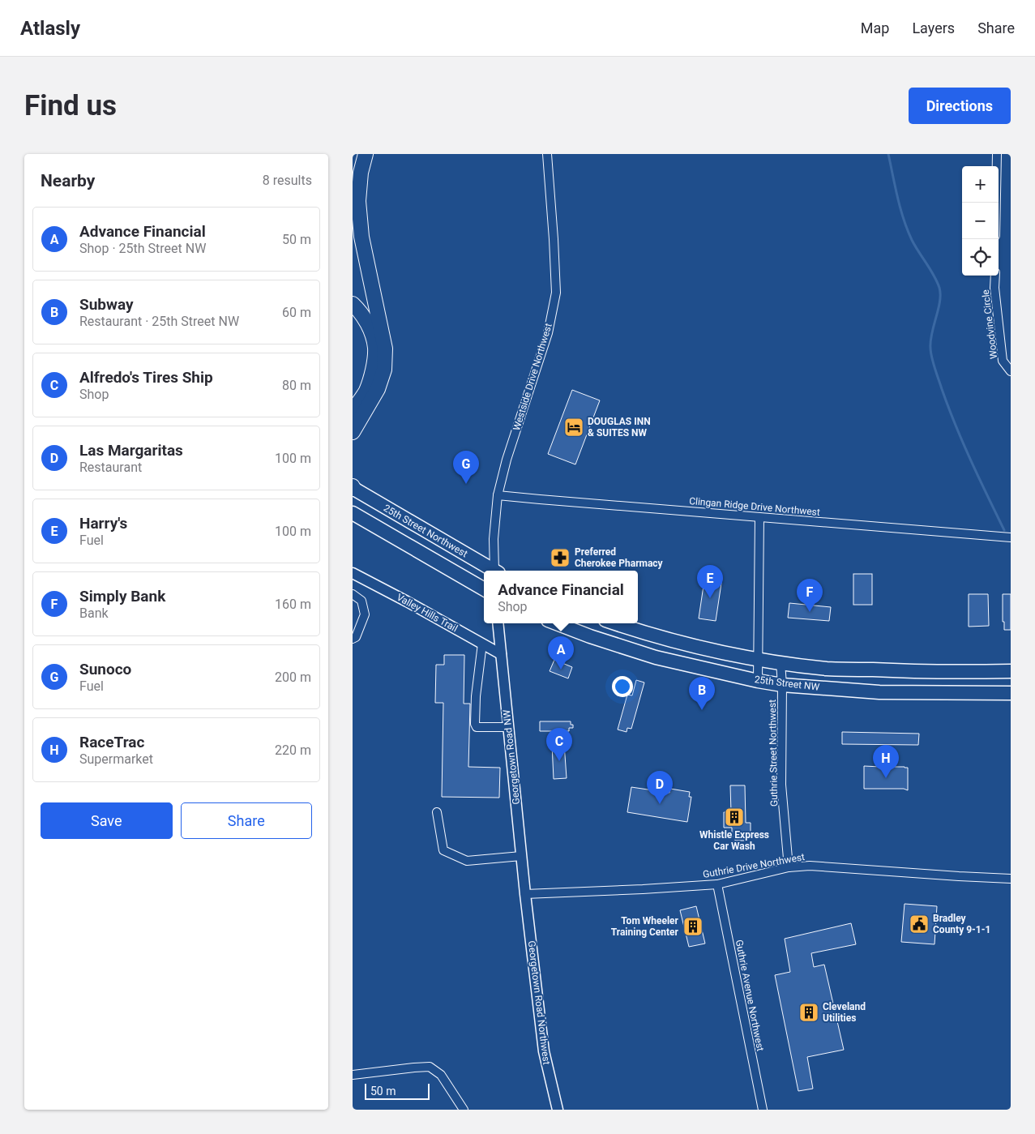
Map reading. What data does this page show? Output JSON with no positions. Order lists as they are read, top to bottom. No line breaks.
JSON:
{"streets":{"highway":["25th Street Northwest","25th Street NW"],"street":["Woodvine Circle","Westside Drive Northwest","Clingan Ridge Drive Northwest","Valley Hills Trail","Guthrie Street Northwest","Georgetown Road NW","Guthrie Drive Northwest","Guthrie Avenue Northwest","Georgetown Road Northwest"]},"crossings":[["Westside Drive Northwest","Clingan Ridge Drive Northwest"],["Valley Hills Trail","Georgetown Road NW"],["25th Street NW","Guthrie Street Northwest"],["Guthrie Street Northwest","Guthrie Drive Northwest"],["Georgetown Road NW","Guthrie Drive Northwest"],["Georgetown Road NW","Georgetown Road Northwest"],["Guthrie Drive Northwest","Guthrie Avenue Northwest"],["Guthrie Drive Northwest","Georgetown Road Northwest"]],"places":{"hotel":["DOUGLAS INN & SUITES NW"],"pharmacy":["Preferred Cherokee Pharmacy"],"building":["Whistle Express Car Wash","Tom Wheeler Training Center","Cleveland Utilities"],"public building":["Bradley County 9-1-1"]},"scale_bar":"50 m","page":{"header":"Atlasly","nav":["Map","Layers","Share"],"buttons":["Directions",["Save","Share"]],"title":"Find us","heading":["Nearby","8 results"],"map_buttons":["+","−"],"list":[{"mark":"A","name":"Advance Financial","note":"Shop · 25th Street NW","value":"50 m"},{"mark":"B","name":"Subway","note":"Restaurant · 25th Street NW","value":"60 m"},{"mark":"C","name":"Alfredo's Tires Ship","note":"Shop","value":"80 m"},{"mark":"D","name":"Las Margaritas","note":"Restaurant","value":"100 m"},{"mark":"E","name":"Harry's","note":"Fuel","value":"100 m"},{"mark":"F","name":"Simply Bank","note":"Bank","value":"160 m"},{"mark":"G","name":"Sunoco","note":"Fuel","value":"200 m"},{"mark":"H","name":"RaceTrac","note":"Supermarket","value":"220 m"}],"pins":["G","E","F","A","B","C","H","D"],"popup":["Advance Financial","Shop"],"scale":"50 m"}}
